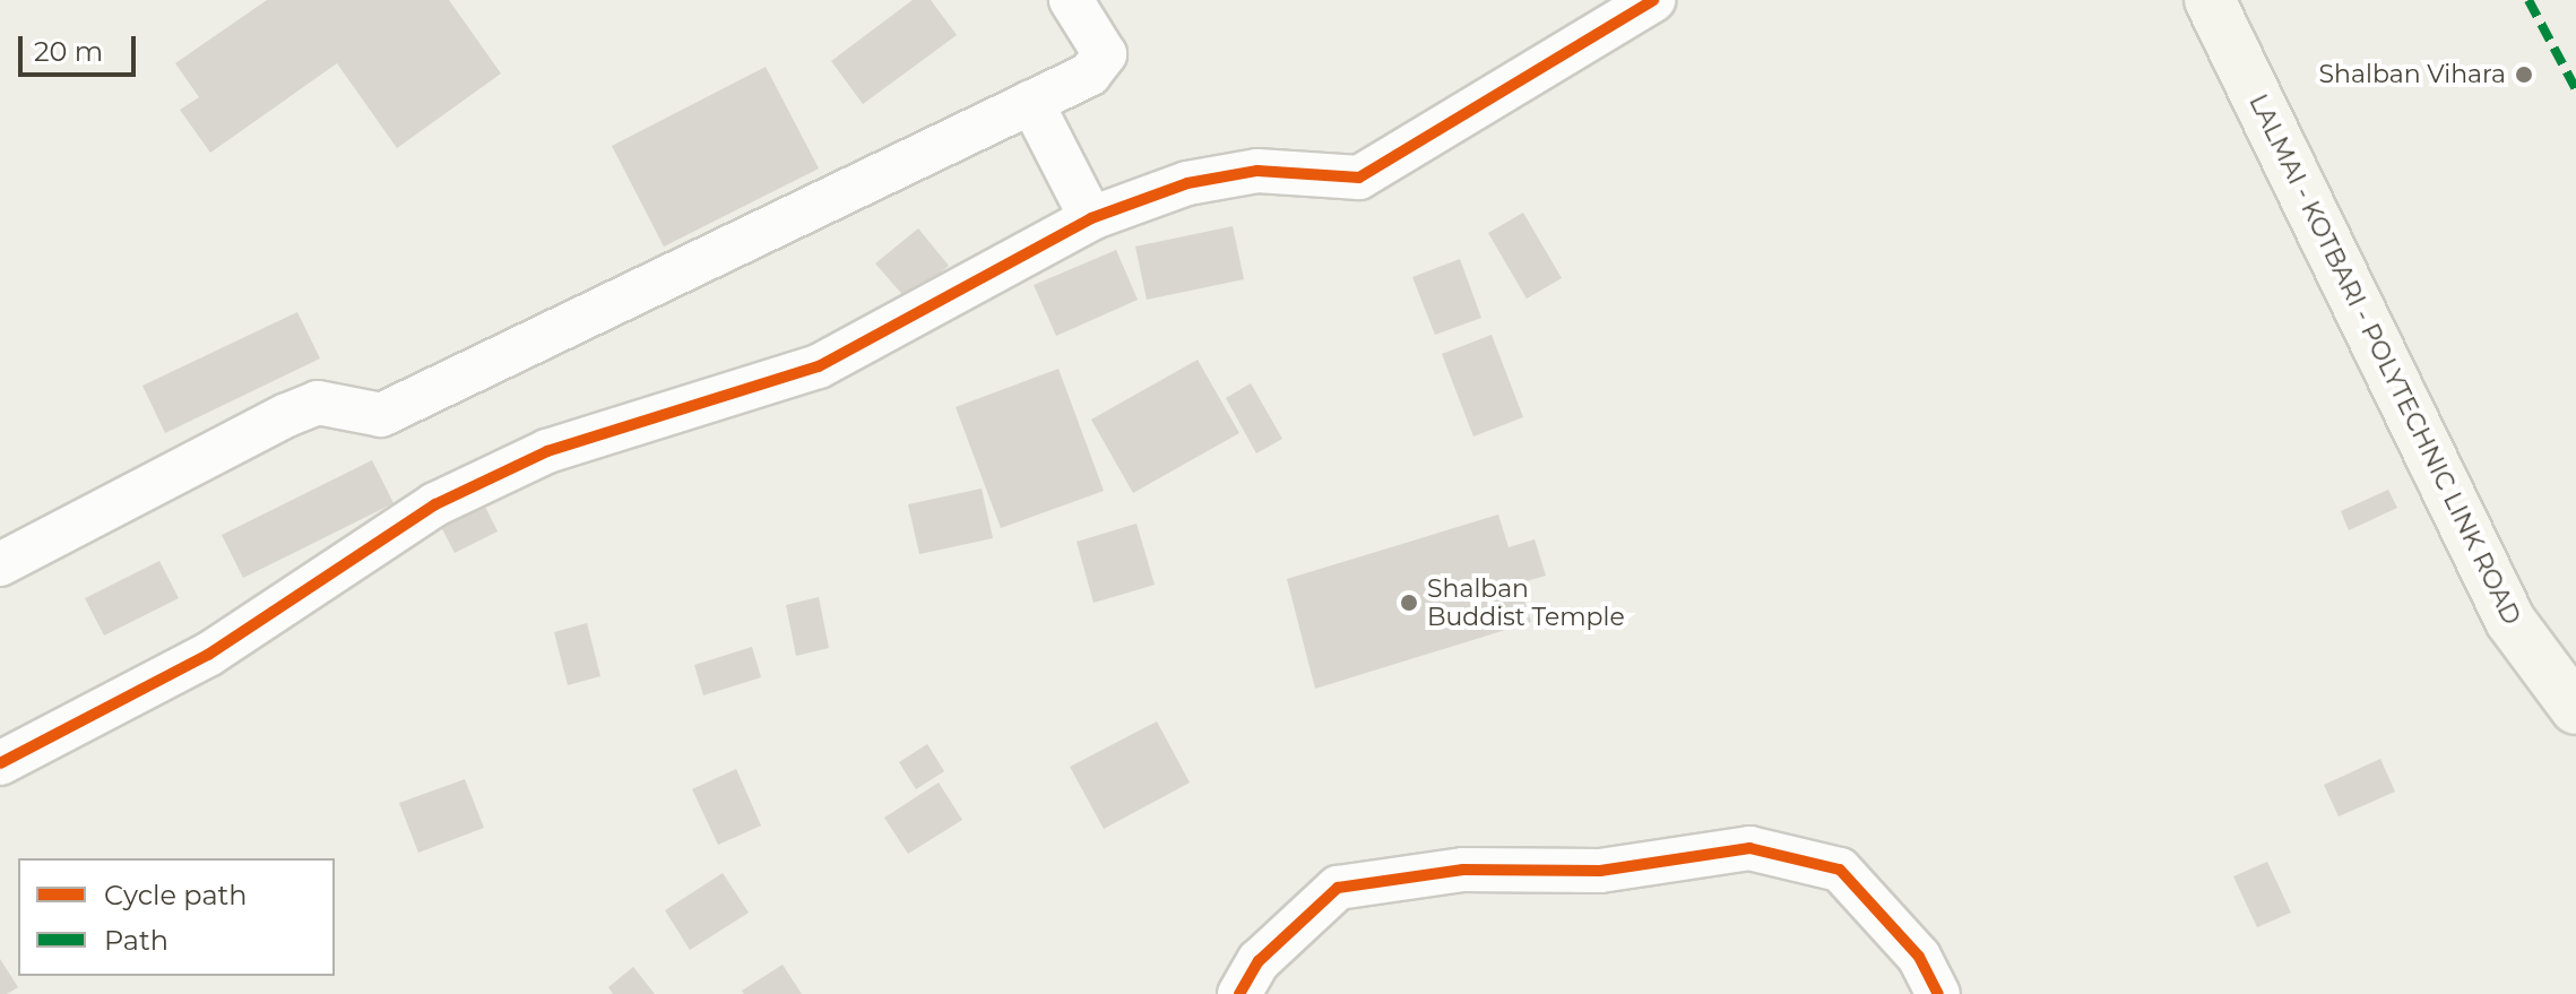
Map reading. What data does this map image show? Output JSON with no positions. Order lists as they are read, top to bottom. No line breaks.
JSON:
{"streets":{"main road":["LALMAI - KOTBARI - POLYTECHNIC LINK ROAD"]},"places":["Shalban Vihara","Shalban Buddist Temple"],"legend":["Cycle path","Path"],"scale_bar":"20 m"}
